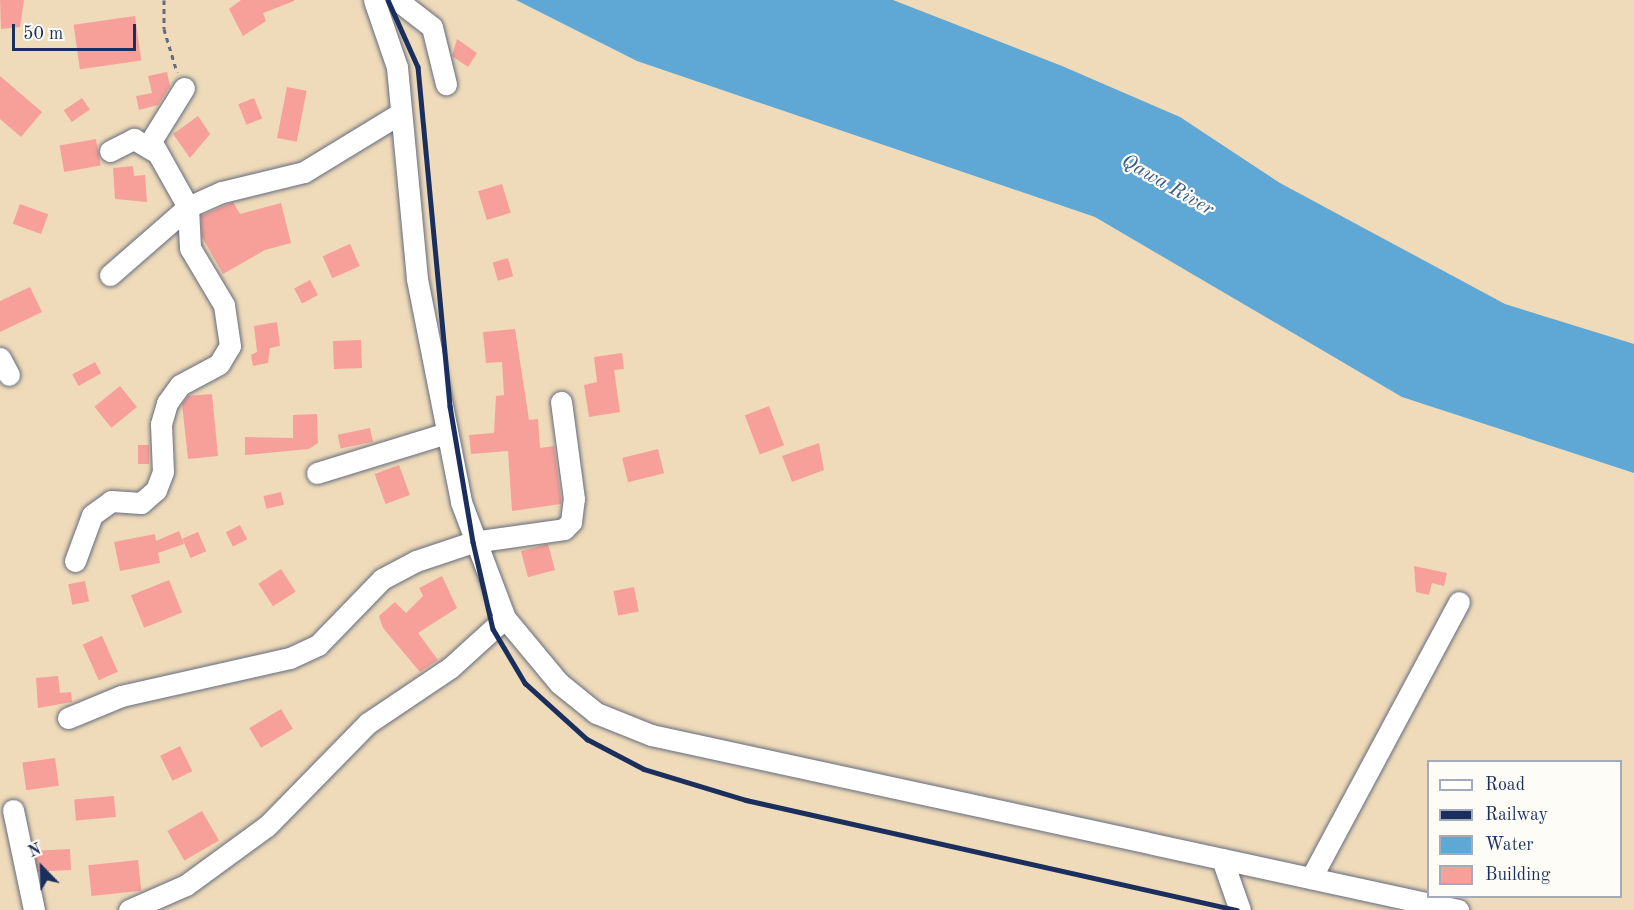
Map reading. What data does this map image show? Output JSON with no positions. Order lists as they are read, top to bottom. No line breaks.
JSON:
{"water":["Qawa River"],"legend":["Road","Railway","Water","Building"],"scale_bar":"50 m","north":"top left"}
